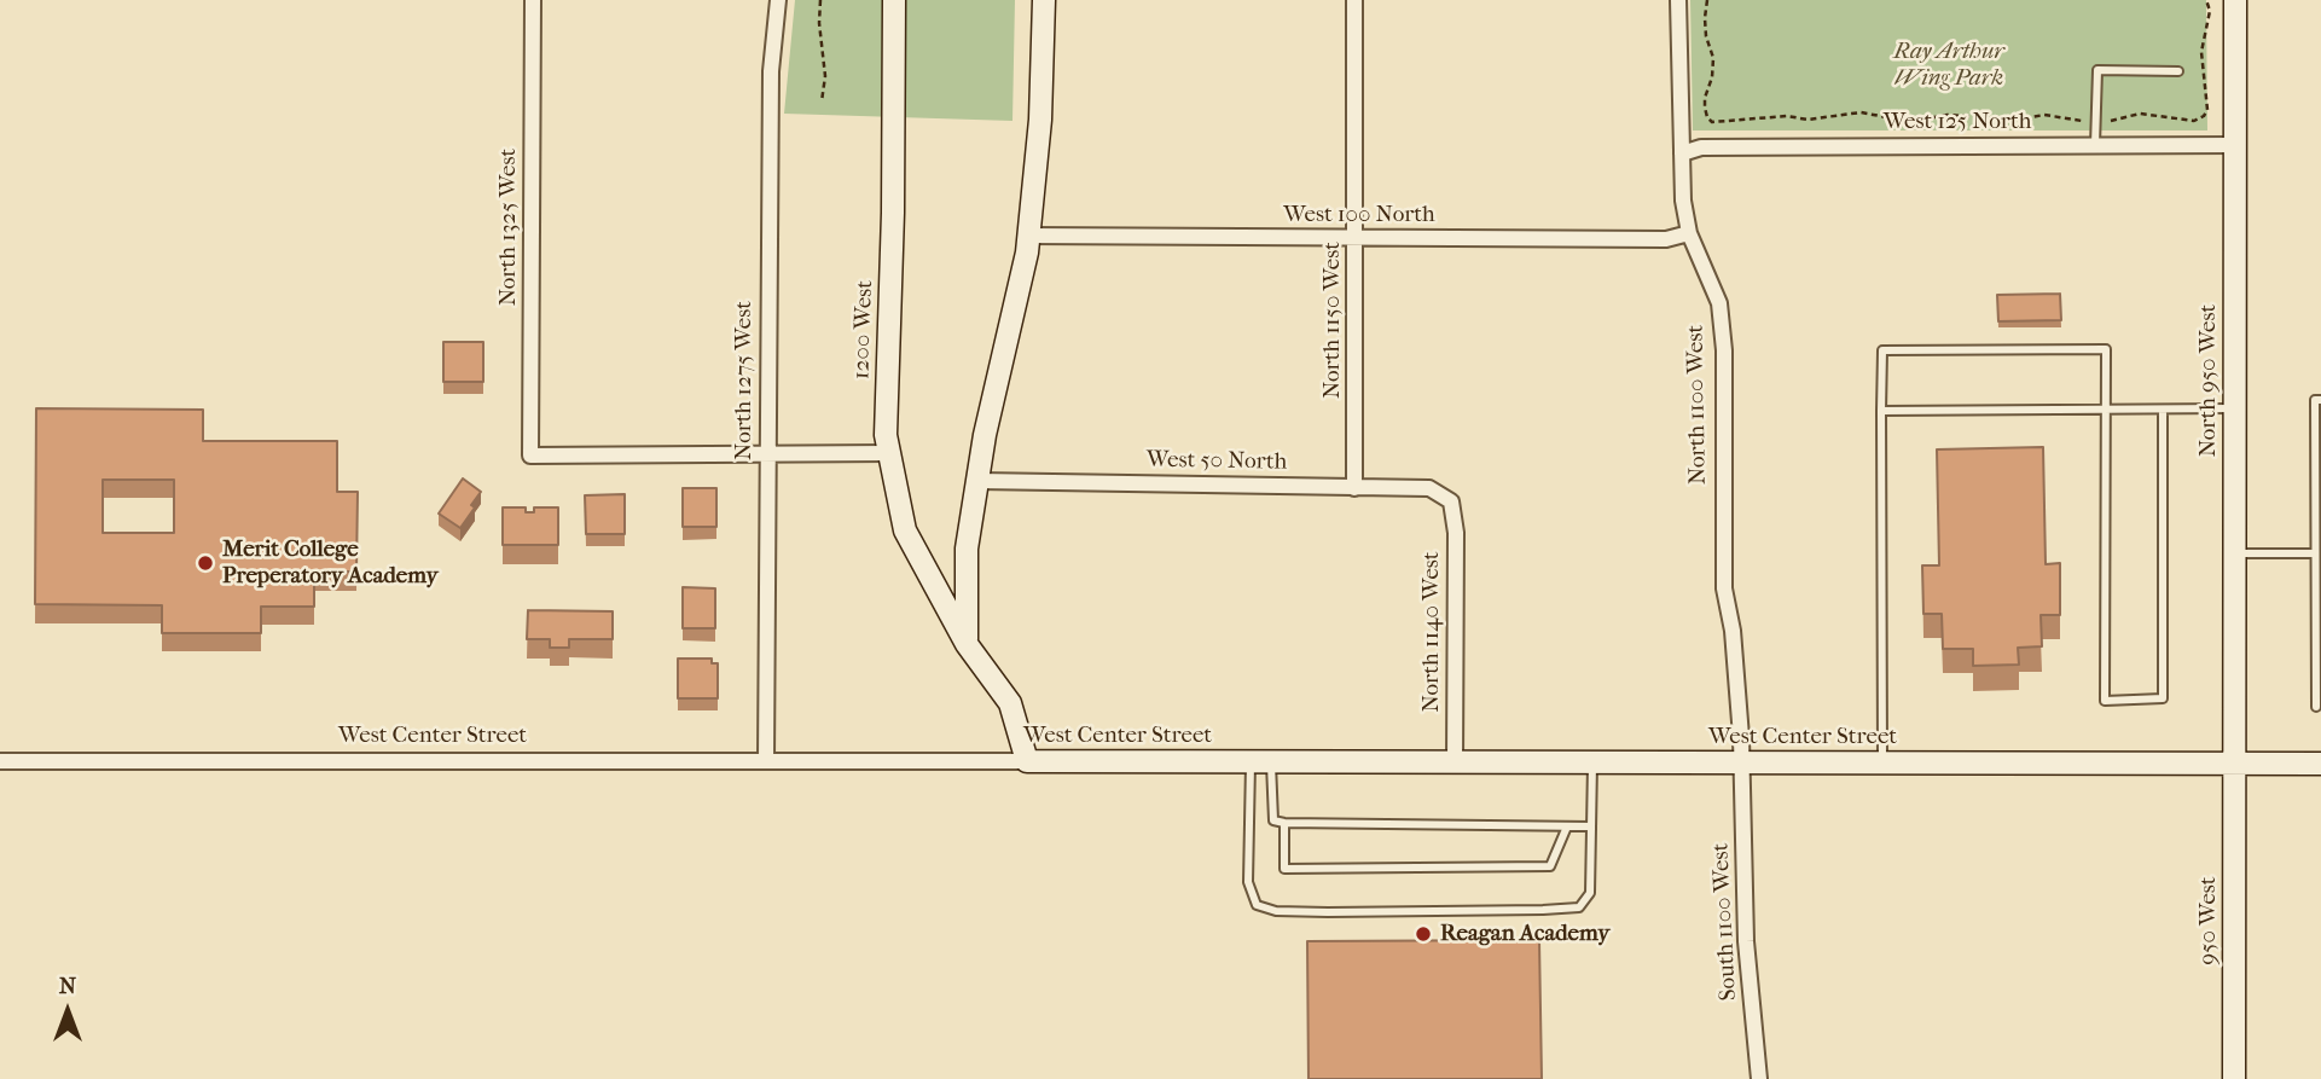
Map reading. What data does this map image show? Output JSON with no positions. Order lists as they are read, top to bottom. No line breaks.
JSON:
{"streets":{"street":["West 125 North","West 100 North","North 1325 West","North 1150 West","1200 West","North 1275 West","North 950 West","North 1100 West","West 50 North","North 1140 West","West Center Street","950 West","South 1100 West"]},"crossings":[["West 125 North","North 950 West"],["West 125 North","North 1100 West"],["West 100 North","North 1150 West"],["West 100 North","North 1100 West"],["North 1325 West","North 1275 West"],["North 1150 West","West 50 North"],["1200 West","West Center Street"],["North 1275 West","West Center Street"],["North 950 West","West Center Street"],["North 950 West","950 West"],["North 1100 West","West Center Street"],["North 1100 West","South 1100 West"],["West 50 North","North 1140 West"],["North 1140 West","West Center Street"],["West Center Street","950 West"],["West Center Street","South 1100 West"]],"parks":["Ray Arthur Wing Park"],"places":["Merit College Preperatory Academy","Reagan Academy"],"north":"top"}
